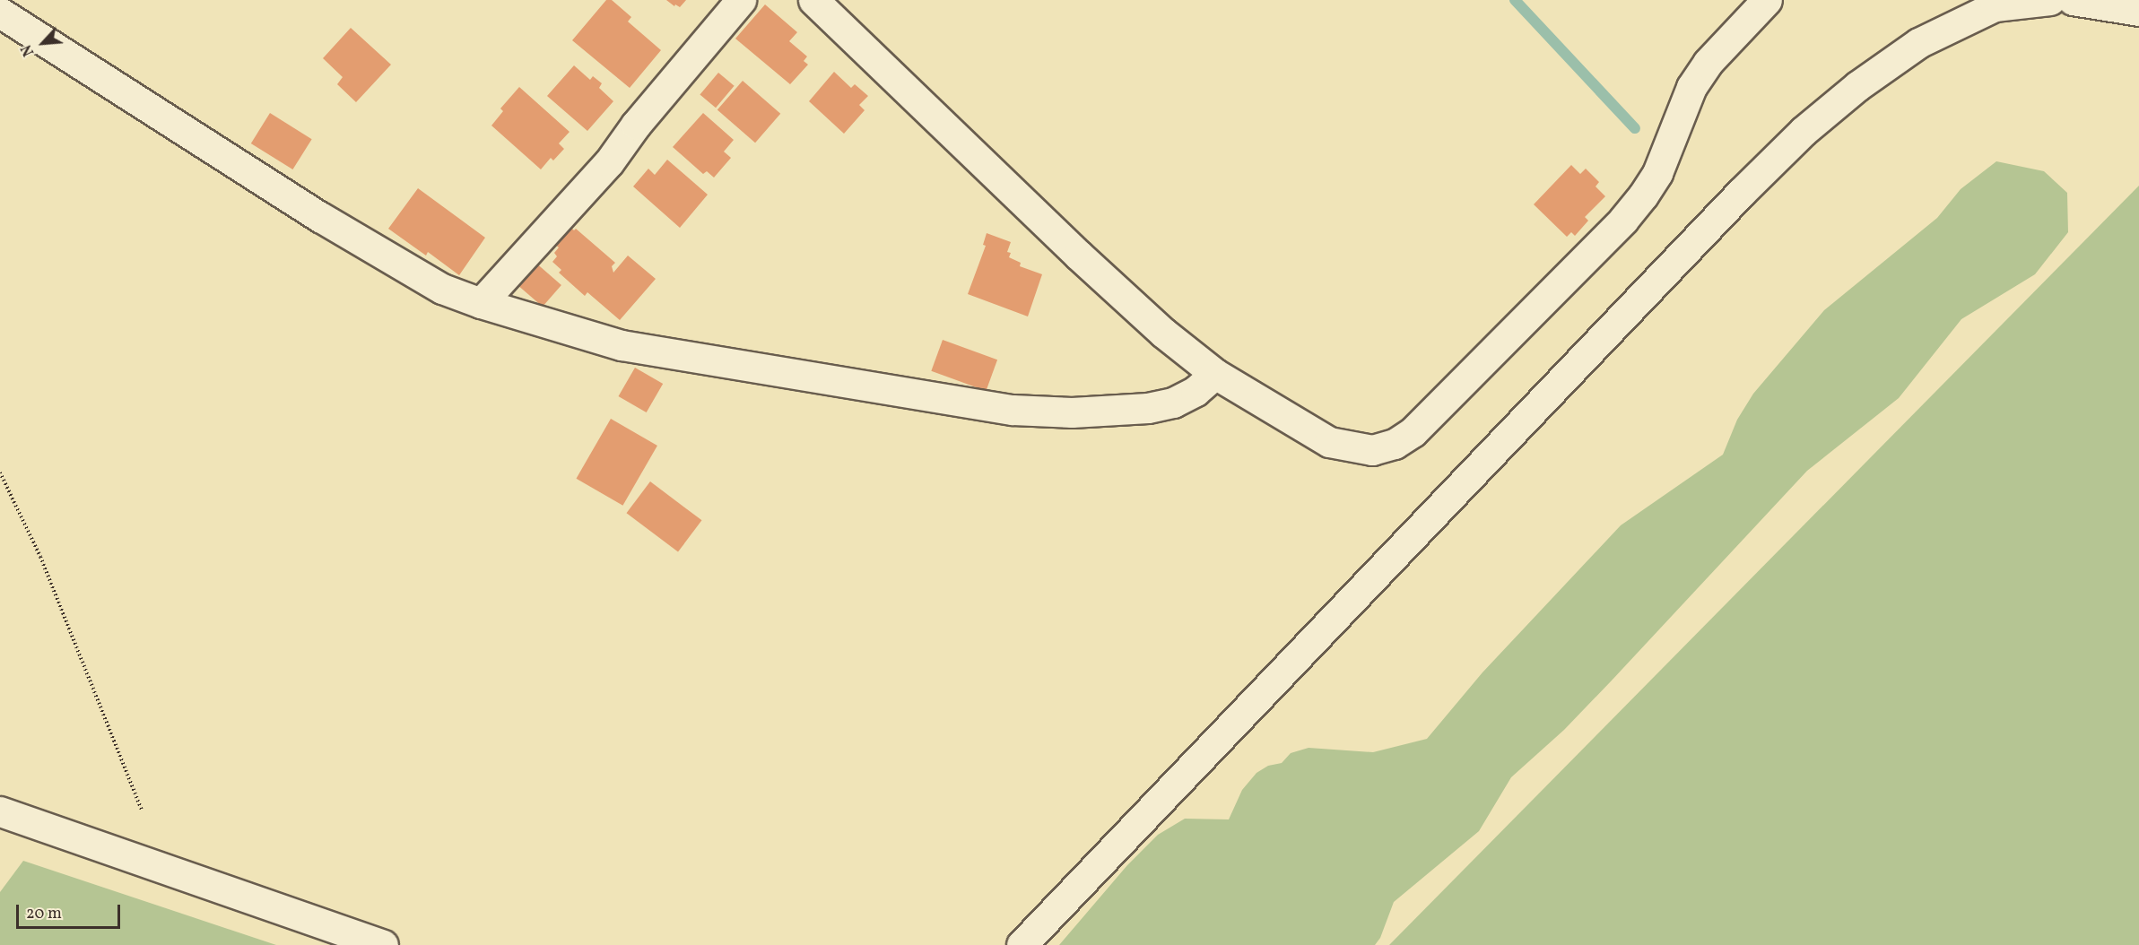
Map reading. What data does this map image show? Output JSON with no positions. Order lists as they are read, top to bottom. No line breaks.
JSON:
{"scale_bar":"20 m","north":"bottom left"}
